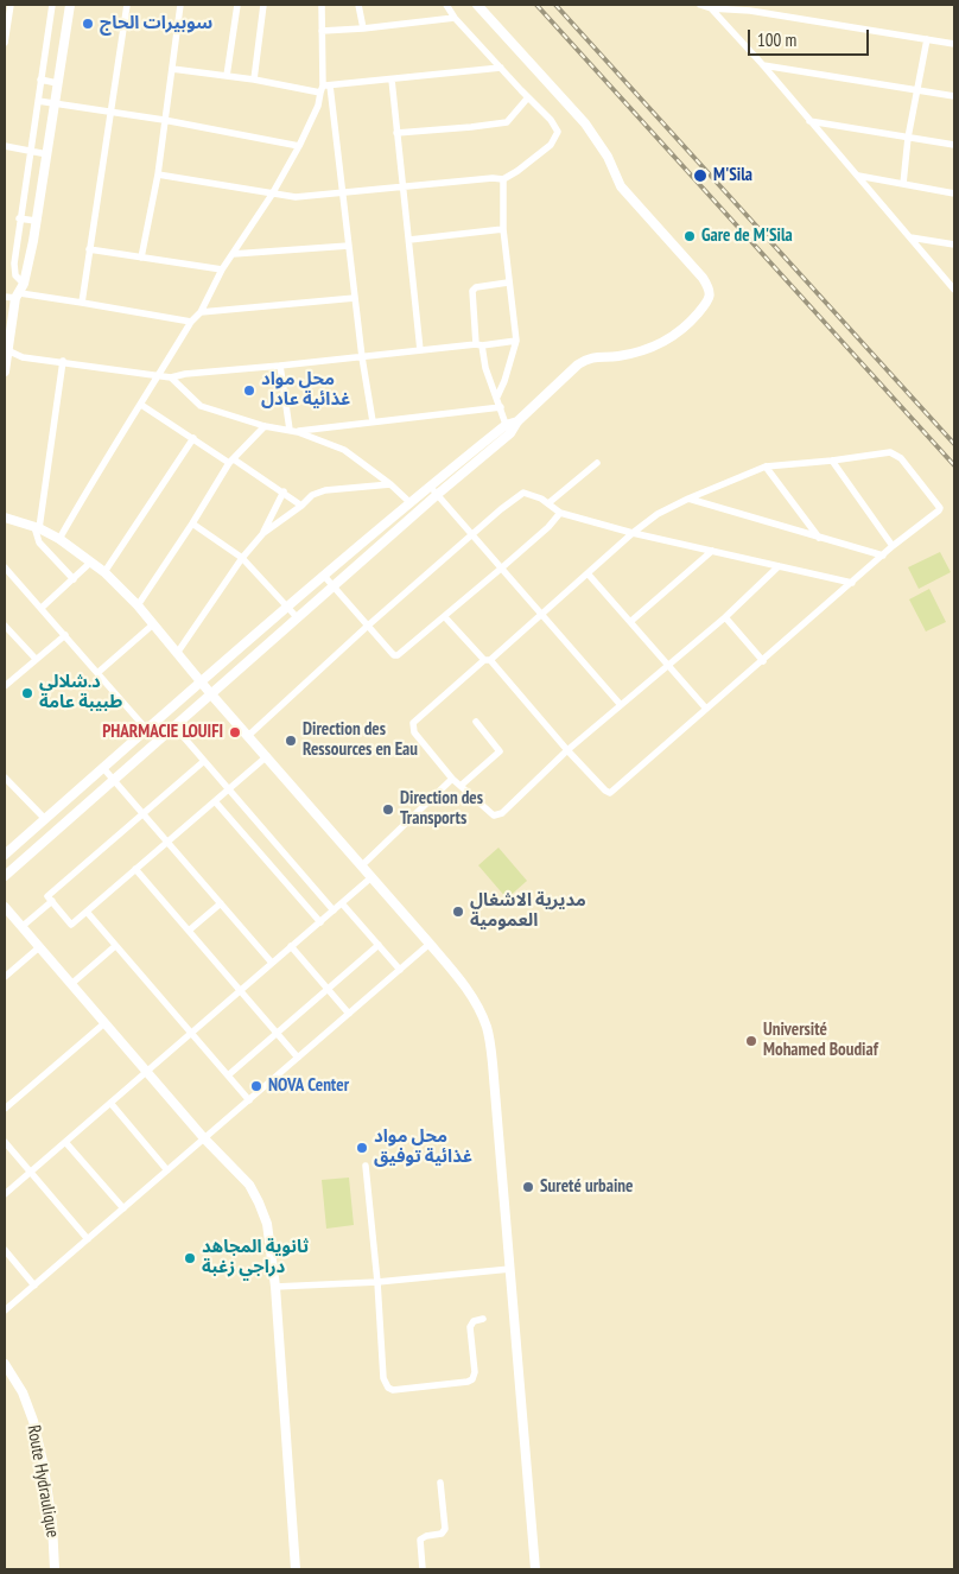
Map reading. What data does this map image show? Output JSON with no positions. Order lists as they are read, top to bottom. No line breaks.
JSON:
{"streets":{"street":["Route Hydraulique"]},"places":["سوبيرات الحاج","M'Sila","Gare de M'Sila","محل مواد غذائية عادل","د.شلالي طبيبة عامة","PHARMACIE LOUIFI","Direction des Ressources en Eau","Direction des Transports","مديرية الاشغال العمومية","Université Mohamed Boudiaf","NOVA Center","محل مواد غذائية توفيق","Sureté urbaine","ثانوية المجاهد دراجي زغبة"],"scale_bar":"100 m"}
